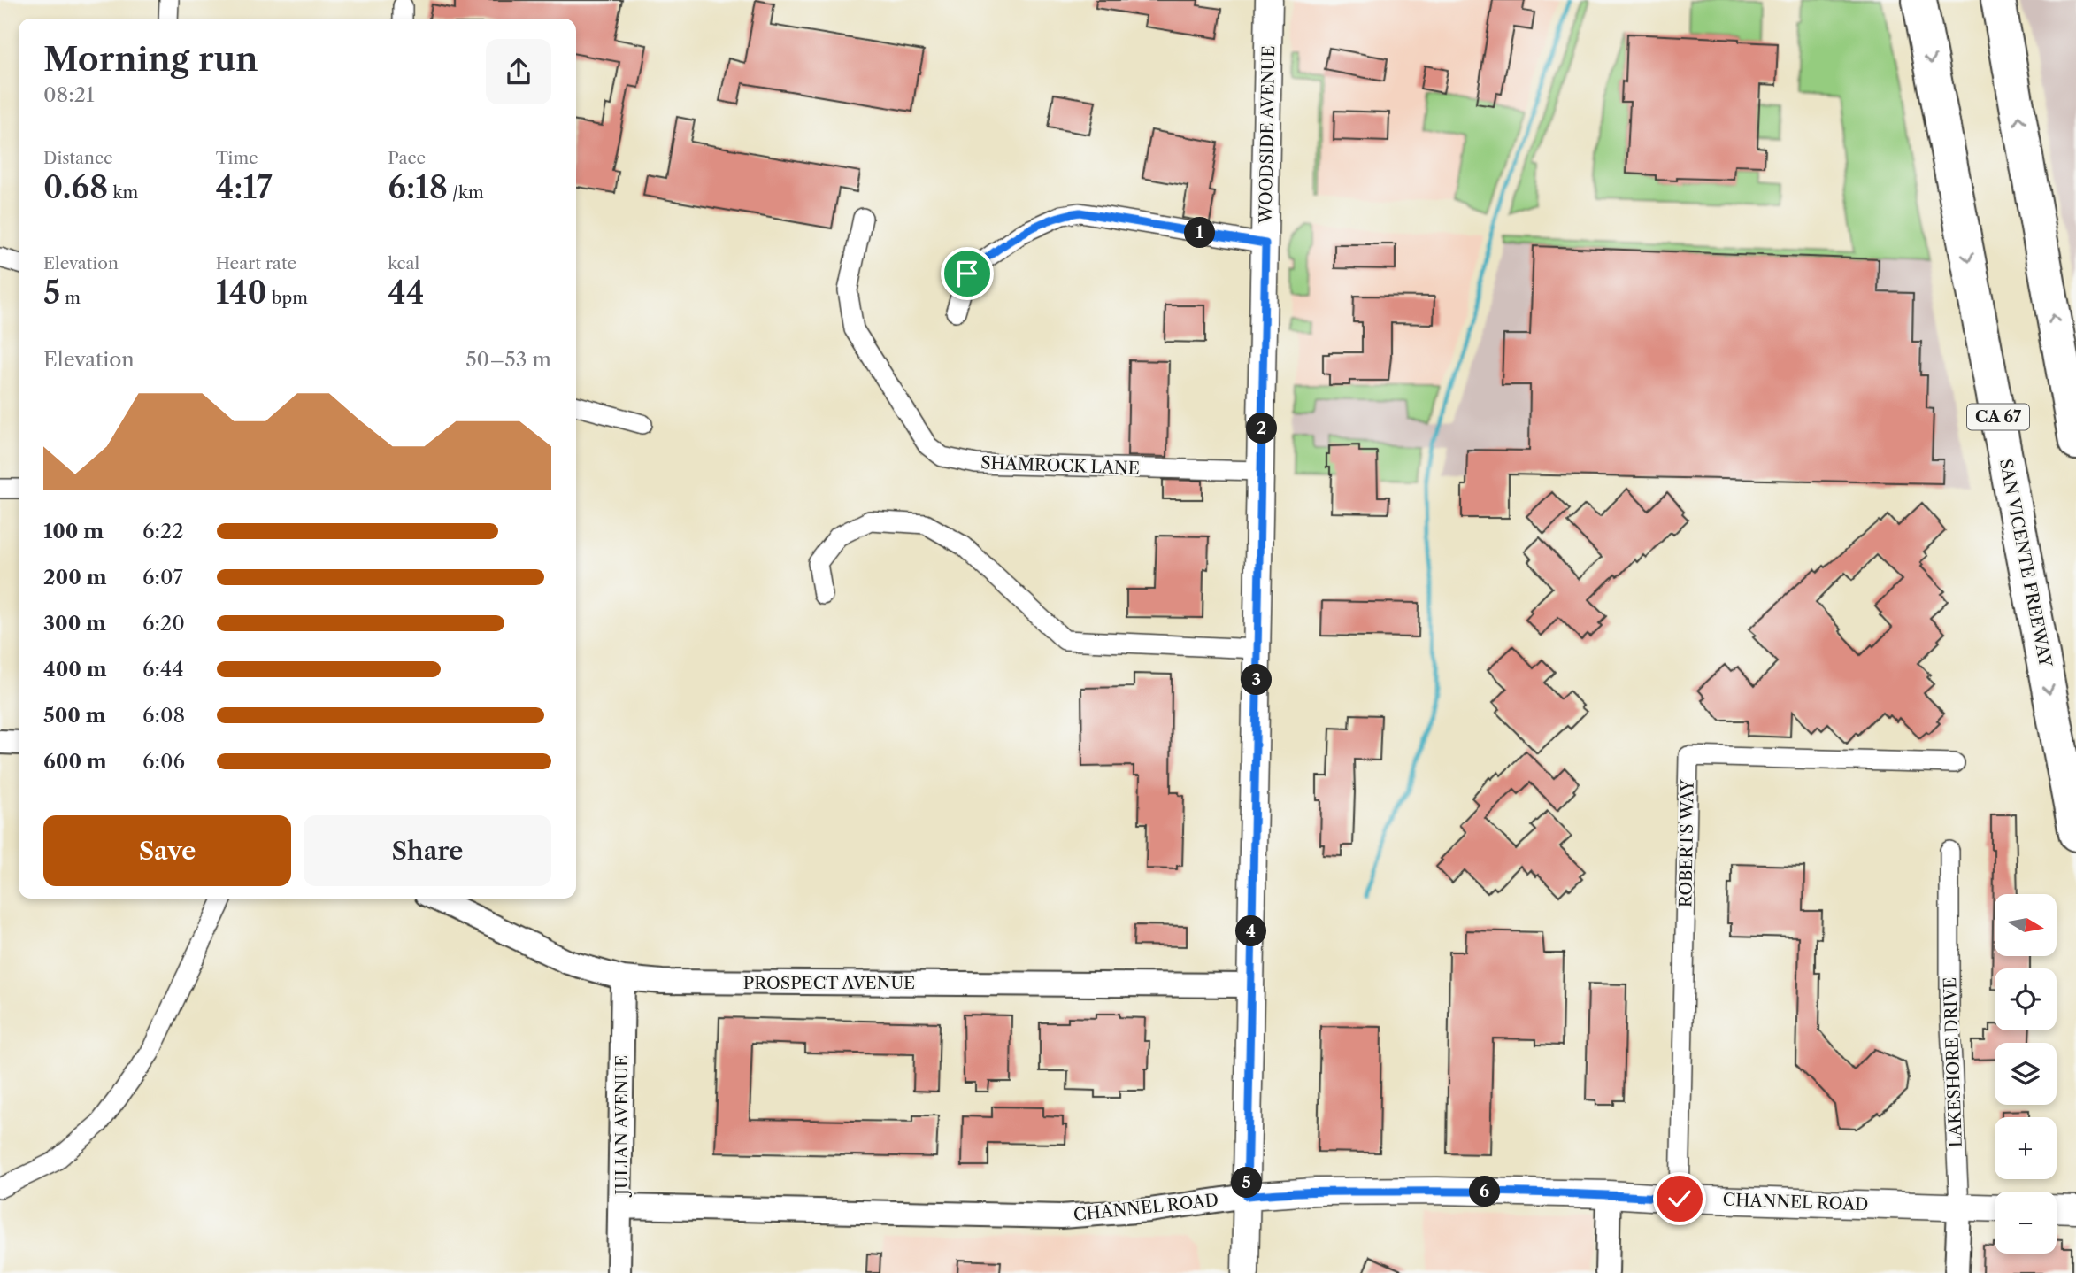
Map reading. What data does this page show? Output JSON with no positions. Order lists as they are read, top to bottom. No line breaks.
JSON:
{"streets":{"highway":["CA 67","SAN VICENTE FREEWAY"],"main road":["WOODSIDE AVENUE","CHANNEL ROAD"],"street":["SHAMROCK LANE","ROBERTS WAY","PROSPECT AVENUE","LAKESHORE DRIVE","JULIAN AVENUE"]},"crossings":[["WOODSIDE AVENUE","SHAMROCK LANE"],["WOODSIDE AVENUE","PROSPECT AVENUE"],["WOODSIDE AVENUE","CHANNEL ROAD"],["ROBERTS WAY","CHANNEL ROAD"],["PROSPECT AVENUE","JULIAN AVENUE"],["LAKESHORE DRIVE","CHANNEL ROAD"],["JULIAN AVENUE","CHANNEL ROAD"]],"north":"right","page":{"heading":["Morning run","08:21"],"stats":[["Distance","0.68 km"],["Time","4:17"],["Pace","6:18 /km"],["Elevation","5 m"],["Heart rate","140 bpm"],["kcal","44"]],"pins":["1","2","3","4","5","6"],"chart":["Elevation","50–53 m"],"list":[{"name":"100 m","note":"6:22"},{"name":"200 m","note":"6:07"},{"name":"300 m","note":"6:20"},{"name":"400 m","note":"6:44"},{"name":"500 m","note":"6:08"},{"name":"600 m","note":"6:06"}],"buttons":["Save","Share"],"map_buttons":["+","−"]}}
